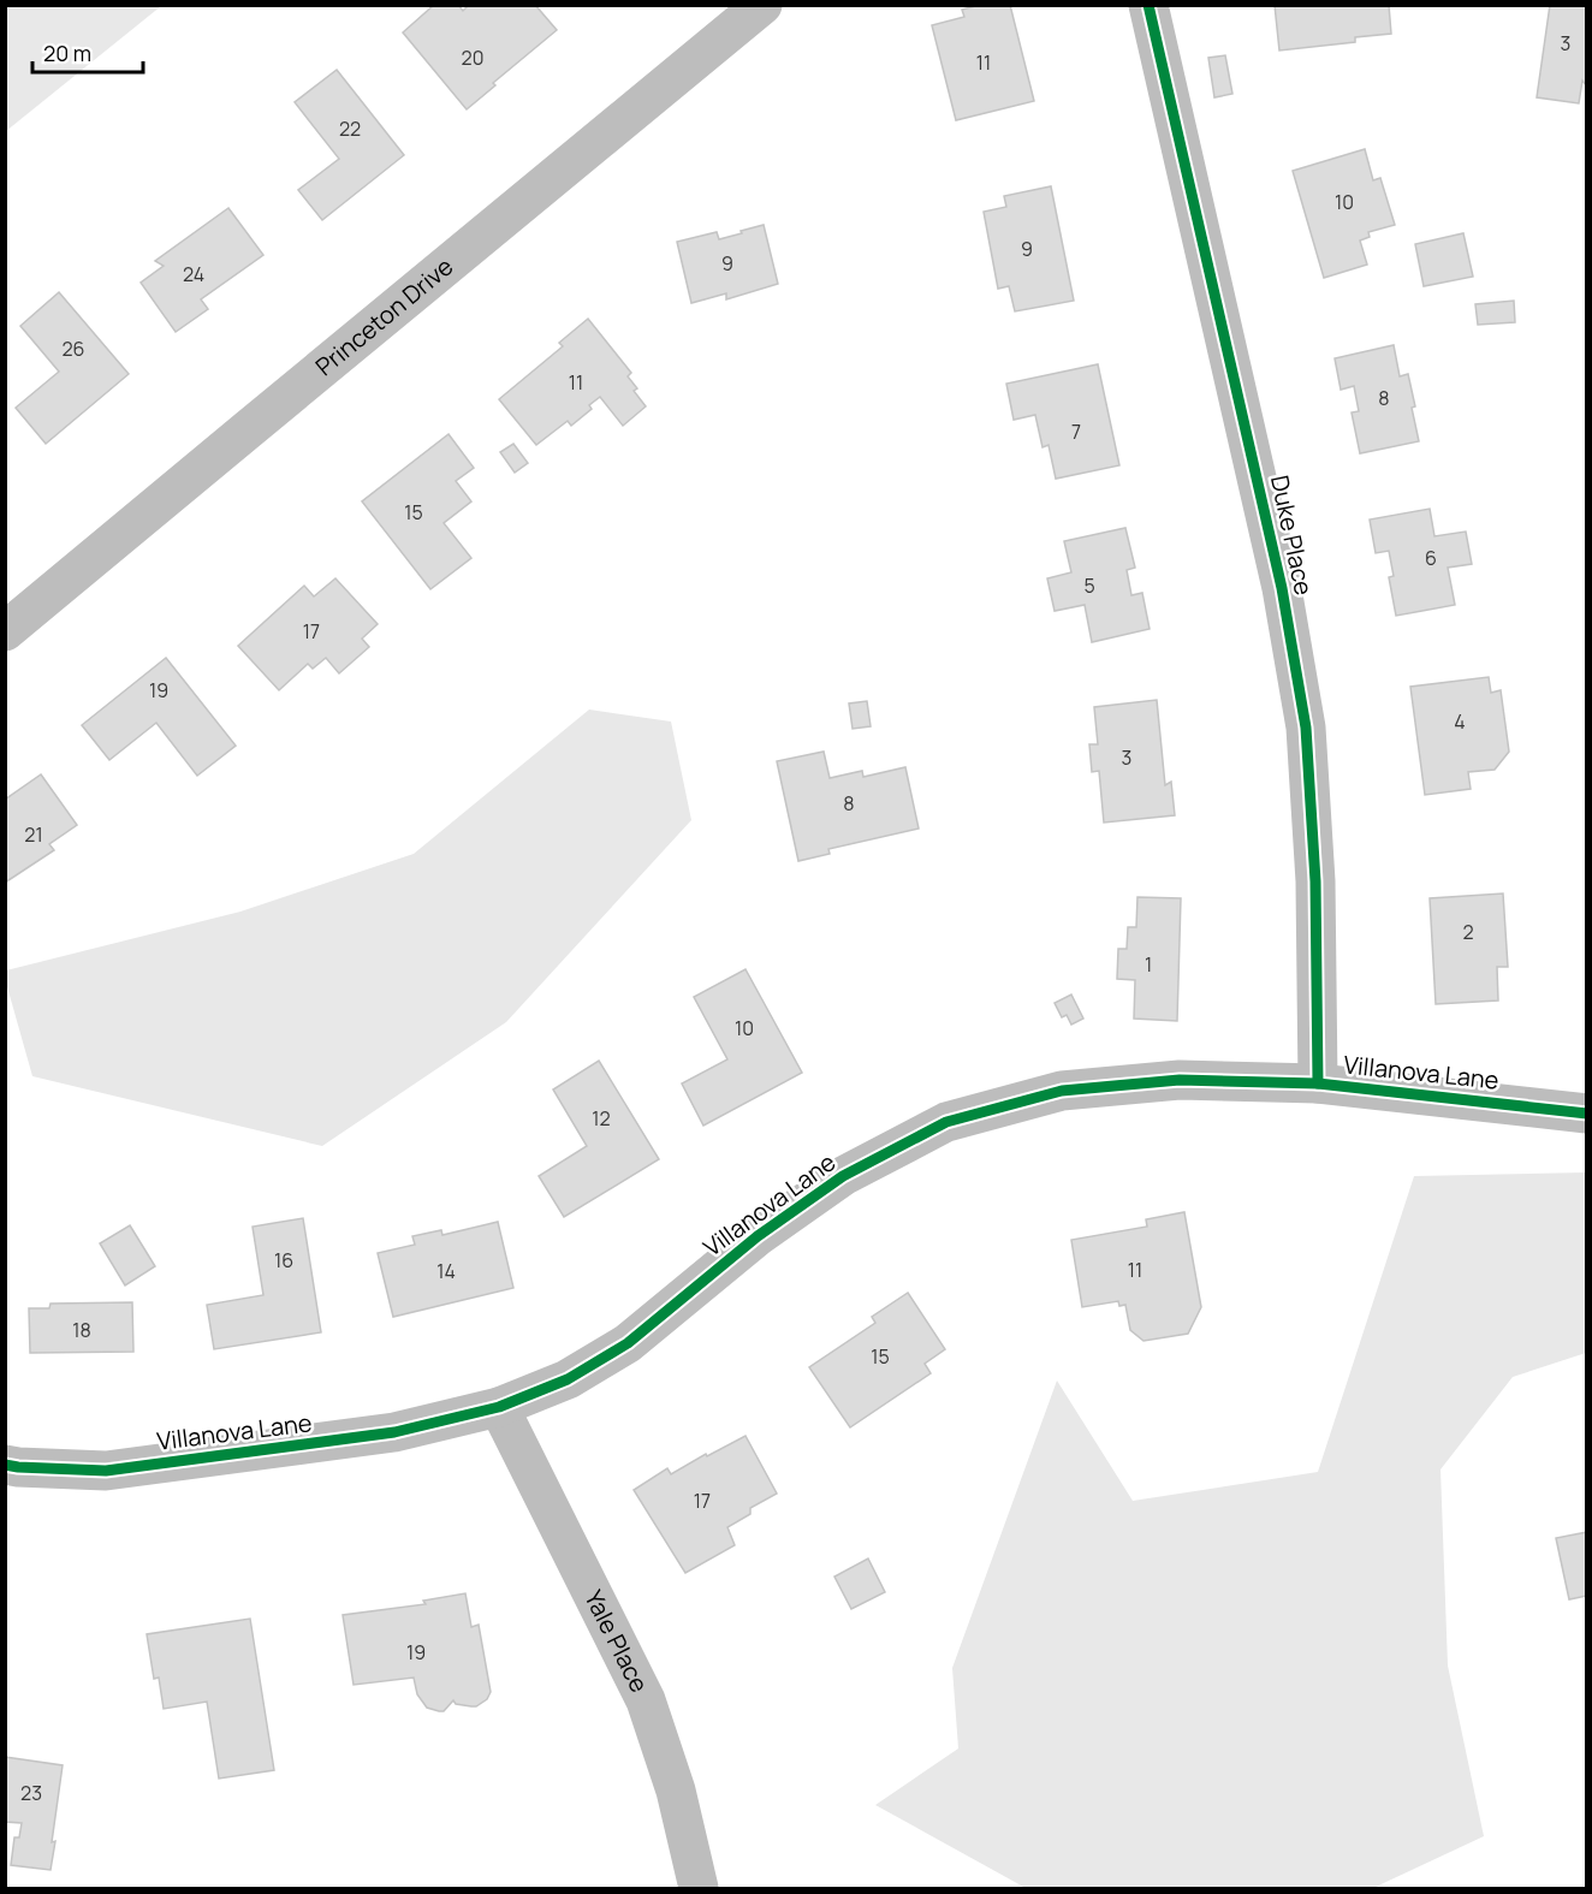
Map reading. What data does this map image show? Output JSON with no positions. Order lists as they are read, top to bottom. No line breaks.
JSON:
{"streets":{"street":["Princeton Drive","Duke Place","Villanova Lane","Yale Place"]},"crossings":[["Duke Place","Villanova Lane"],["Villanova Lane","Yale Place"]],"house_numbers":["3","20","11","22","10","9","9","24","26","11","8","7","15","6","5","17","19","4","3","8","21","2","1","10","12","16","11","14","18","15","17","19","23"],"scale_bar":"20 m"}
